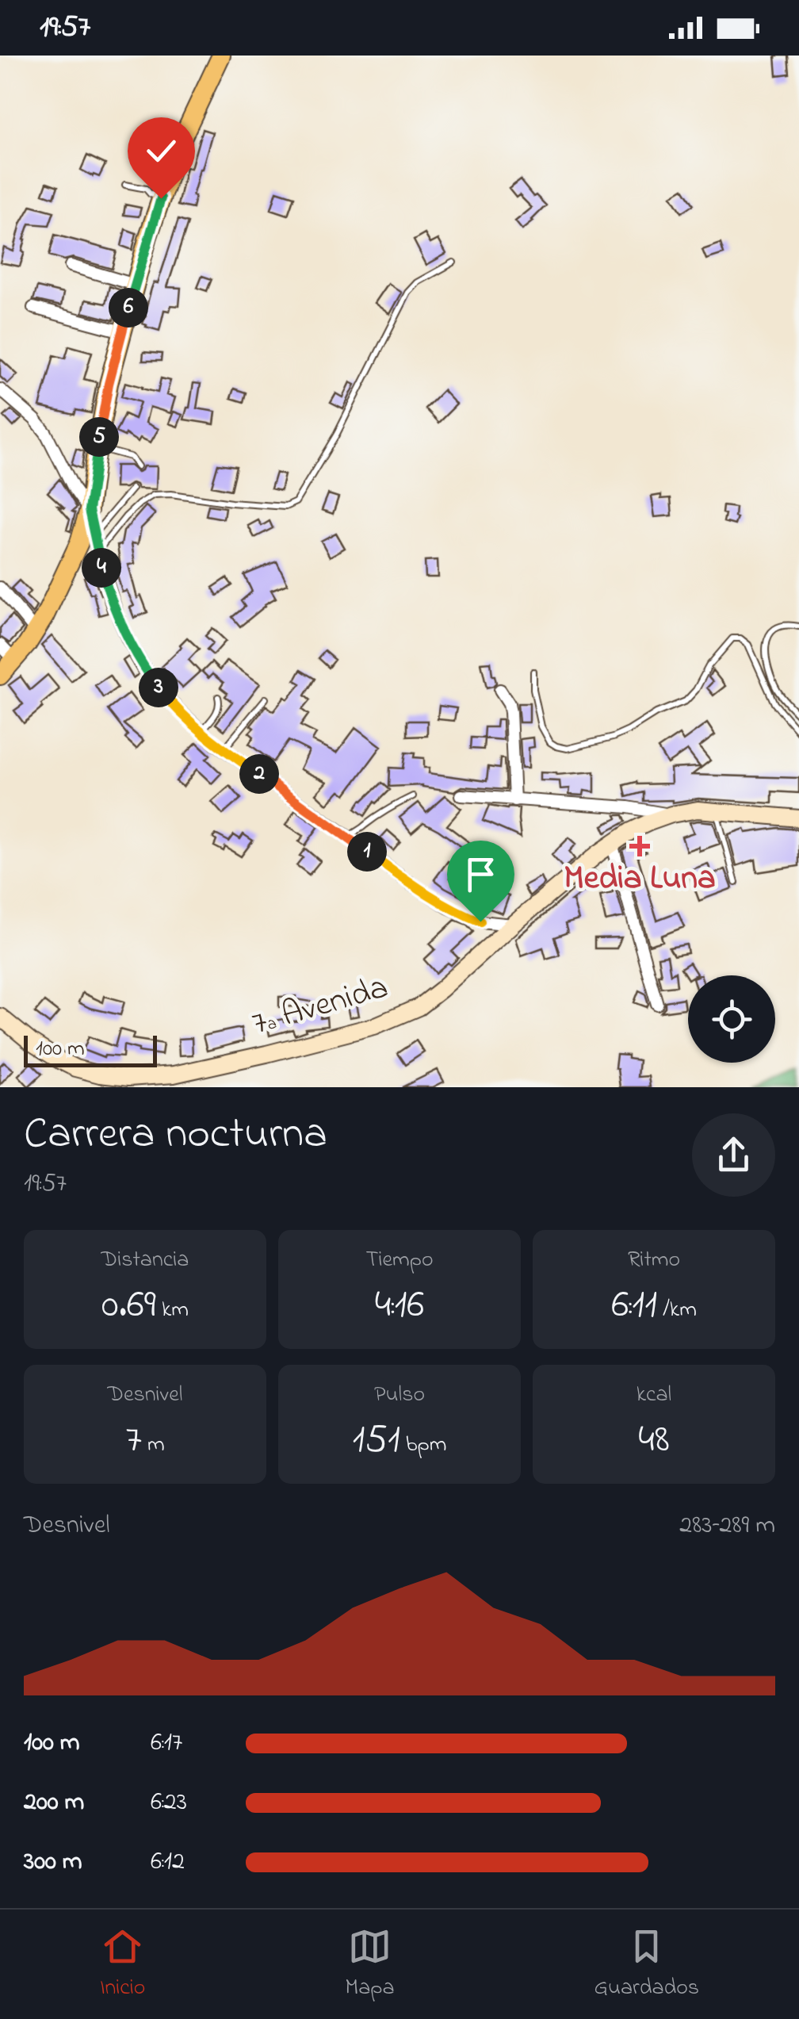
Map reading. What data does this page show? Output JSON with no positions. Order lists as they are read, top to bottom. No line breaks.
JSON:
{"streets":{"main road":["7ª Avenida"]},"places":{"health":["Media Luna"]},"scale_bar":"100 m","page":{"status":"19:57","pins":["6","5","4","3","2","1"],"scale":"100 m","heading":["Carrera nocturna","19:57"],"stats":[["Distancia","0.69 km"],["Tiempo","4:16"],["Ritmo","6:11 /km"],["Desnivel","7 m"],["Pulso","151 bpm"],["kcal","48"]],"chart":["Desnivel","283–289 m"],"list":[{"name":"100 m","note":"6:17"},{"name":"200 m","note":"6:23"},{"name":"300 m","note":"6:12"}],"tabs":["Inicio","Mapa","Guardados"]}}
